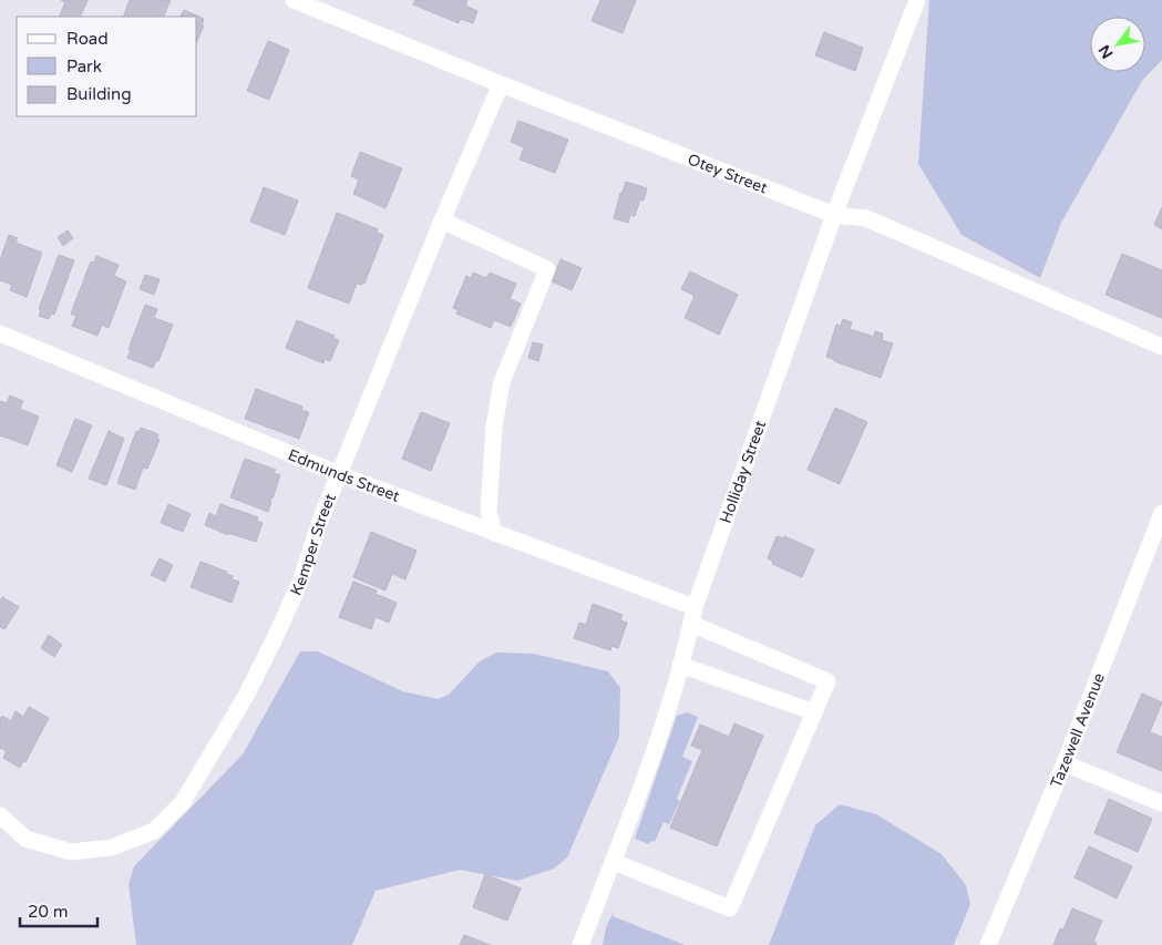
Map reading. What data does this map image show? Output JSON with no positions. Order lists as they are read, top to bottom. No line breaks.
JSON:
{"streets":{"street":["Otey Street","Holliday Street","Edmunds Street","Kemper Street","Tazewell Avenue"]},"crossings":[["Otey Street","Holliday Street"],["Otey Street","Kemper Street"],["Holliday Street","Edmunds Street"],["Edmunds Street","Kemper Street"]],"legend":["Road","Park","Building"],"scale_bar":"20 m","north":"bottom left"}
